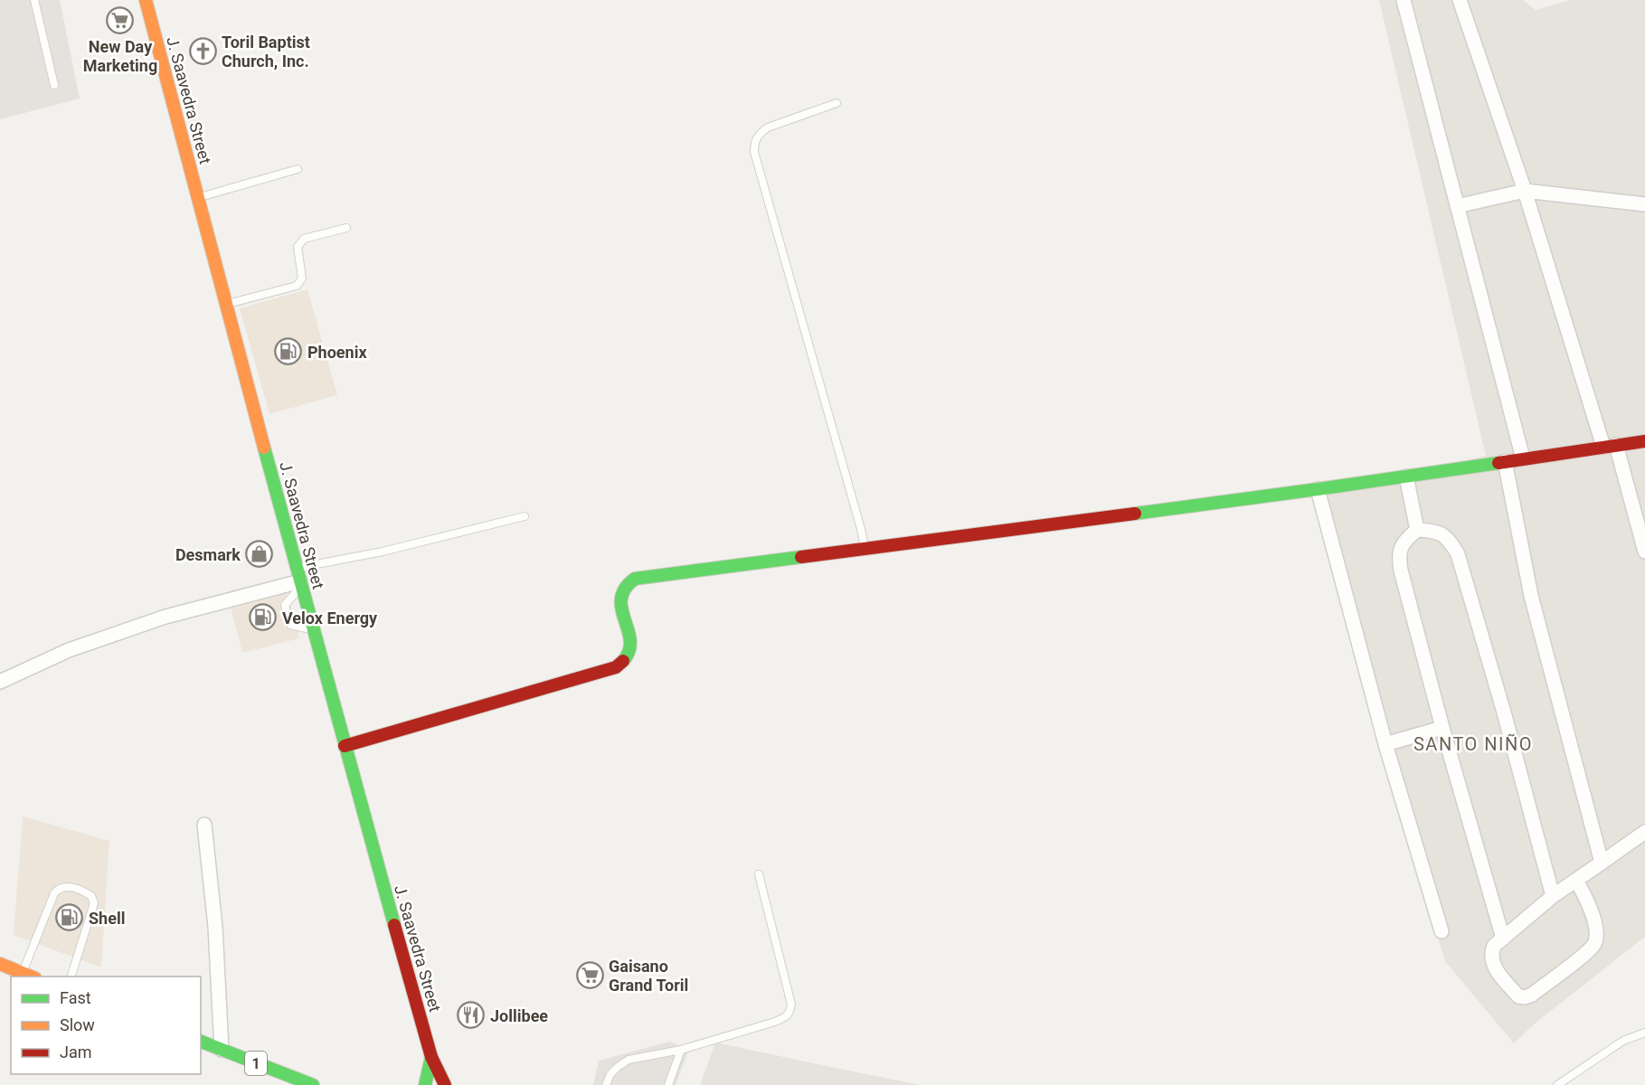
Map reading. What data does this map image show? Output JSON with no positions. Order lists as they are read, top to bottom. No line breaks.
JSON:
{"streets":{"main road":["J. Saavedra Street","1"]},"districts":["SANTO NIÑO"],"places":{"supermarket":["New Day Marketing","Gaisano Grand Toril"],"church":["Toril Baptist Church, Inc."],"fuel station":["Phoenix","Velox Energy","Shell"],"shop":["Desmark"],"restaurant":["Jollibee"]},"legend":["Fast","Slow","Jam"]}
